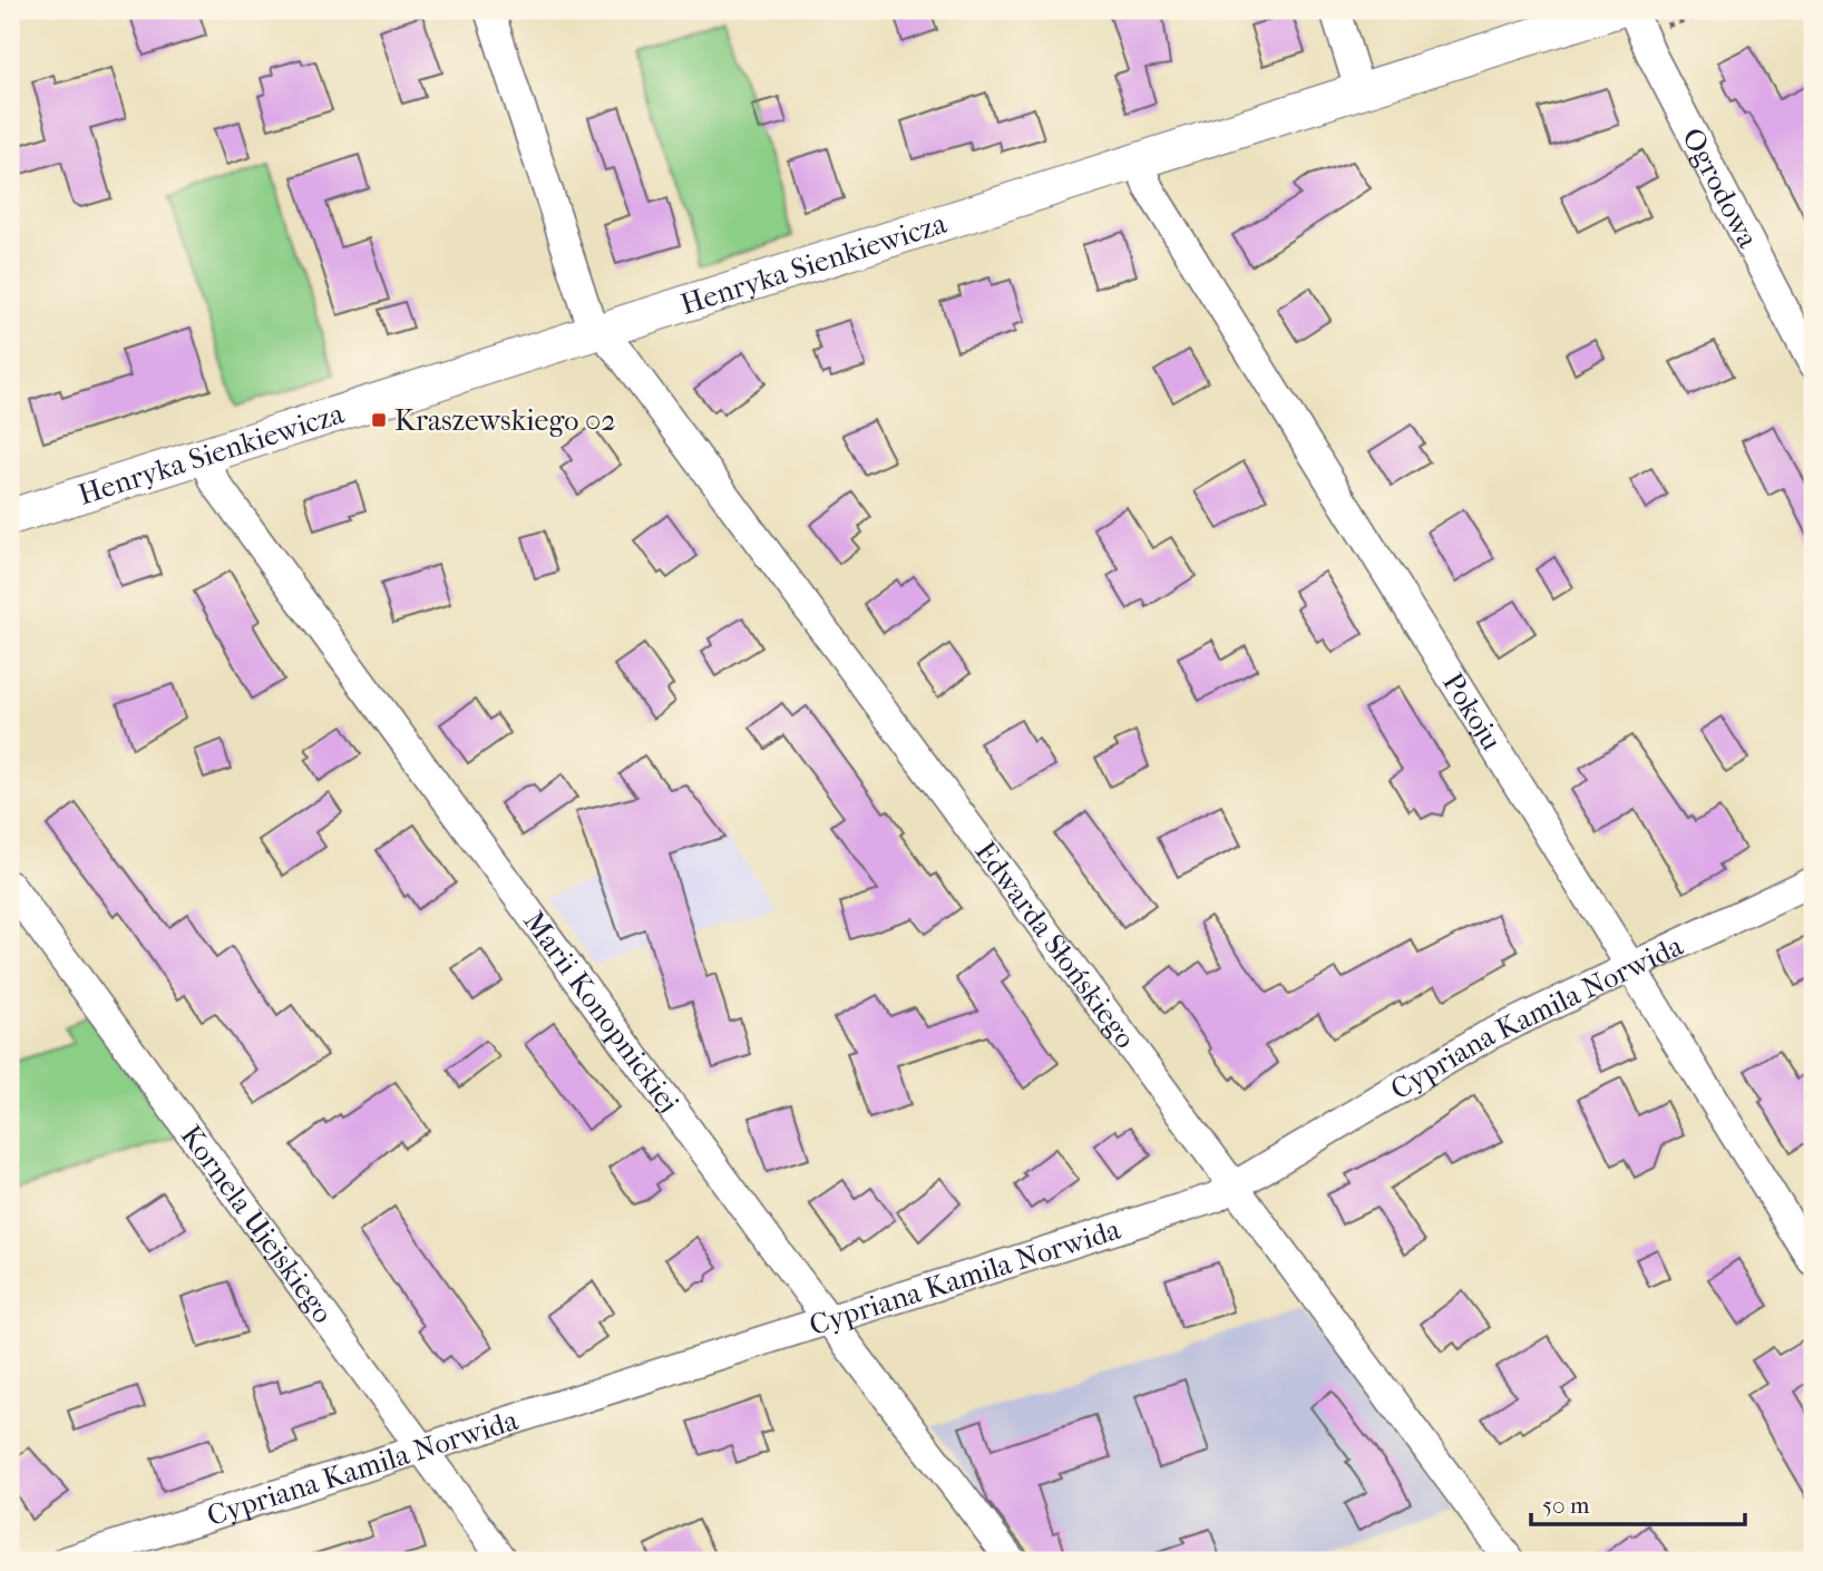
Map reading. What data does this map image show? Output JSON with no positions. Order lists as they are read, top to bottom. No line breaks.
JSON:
{"streets":{"street":["Ogrodowa","Henryka Sienkiewicza","Pokoju","Edwarda Słońskiego","Marii Konopnickiej","Cypriana Kamila Norwida","Kornela Ujejskiego"]},"crossings":[["Henryka Sienkiewicza","Pokoju"],["Henryka Sienkiewicza","Edwarda Słońskiego"],["Henryka Sienkiewicza","Marii Konopnickiej"],["Pokoju","Cypriana Kamila Norwida"],["Edwarda Słońskiego","Cypriana Kamila Norwida"],["Marii Konopnickiej","Cypriana Kamila Norwida"],["Cypriana Kamila Norwida","Kornela Ujejskiego"]],"places":{"transit":["Kraszewskiego 02"]},"scale_bar":"50 m"}
